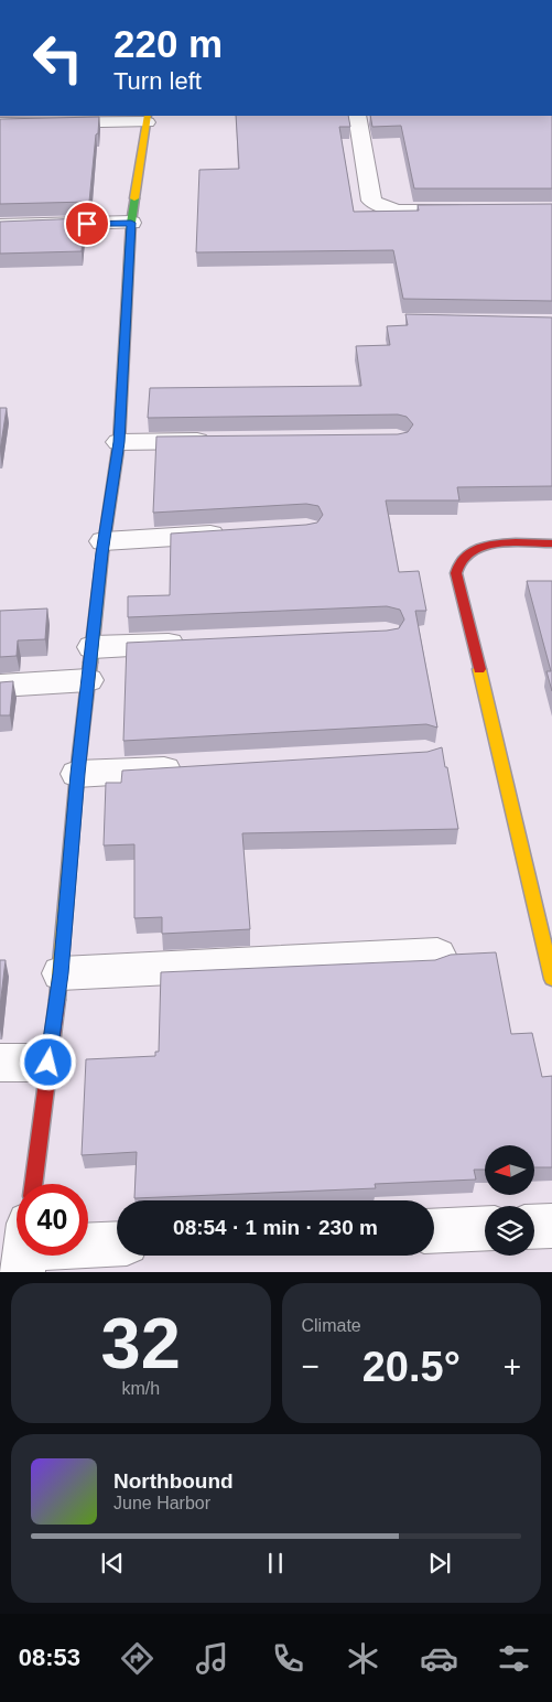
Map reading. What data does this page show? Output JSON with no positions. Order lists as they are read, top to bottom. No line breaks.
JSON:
{"north":"left","page":{"turn":["220 m","Turn left"],"limit":"40","trip":"08:54 · 1 min · 230 m","tile":[["32","km/h"],"Climate"],"heat":["−","20.5°","+"],"song":["Northbound","June Harbor"],"tabs":"08:53"}}
